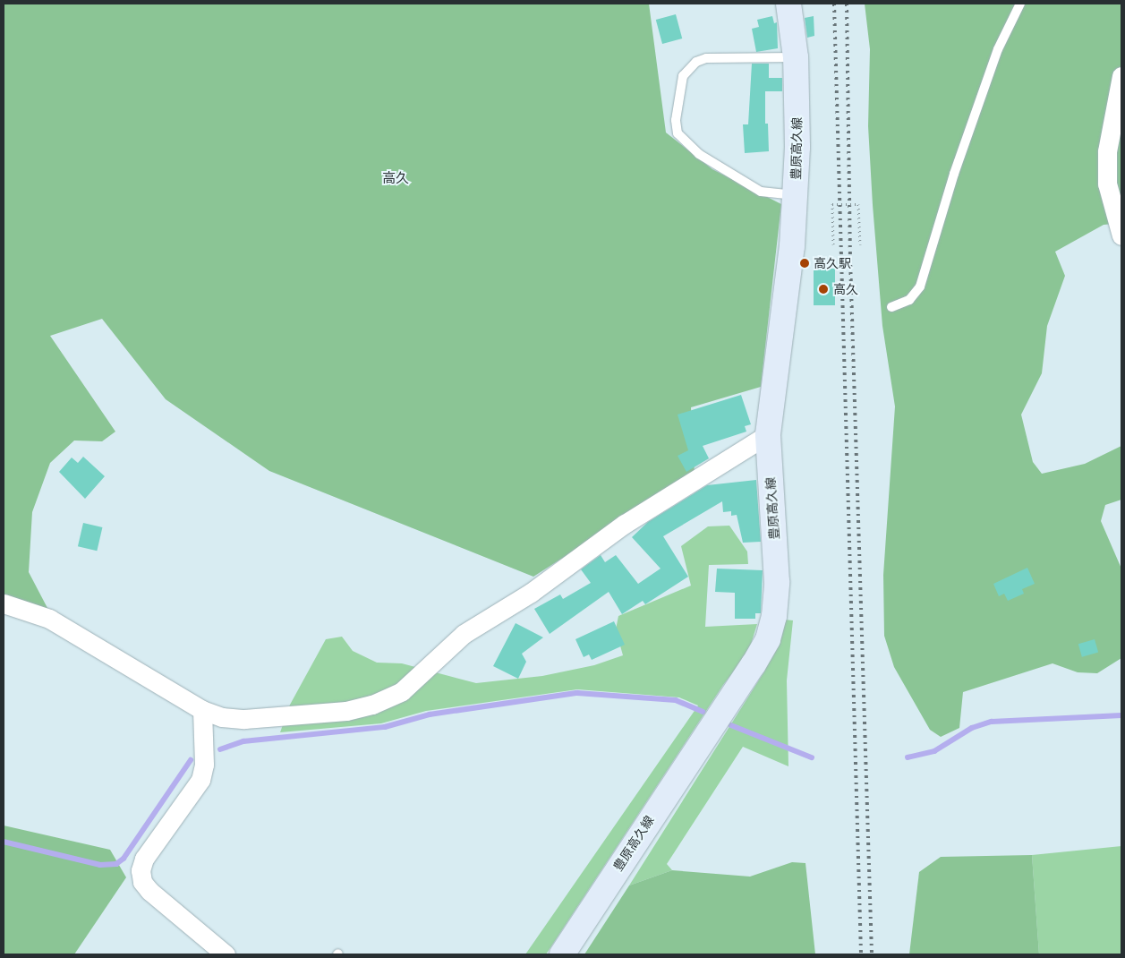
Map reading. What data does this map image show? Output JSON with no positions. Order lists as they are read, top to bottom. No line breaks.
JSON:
{"streets":{"main road":["豊原高久線"]},"districts":["高久"],"places":["高久駅","高久"]}
